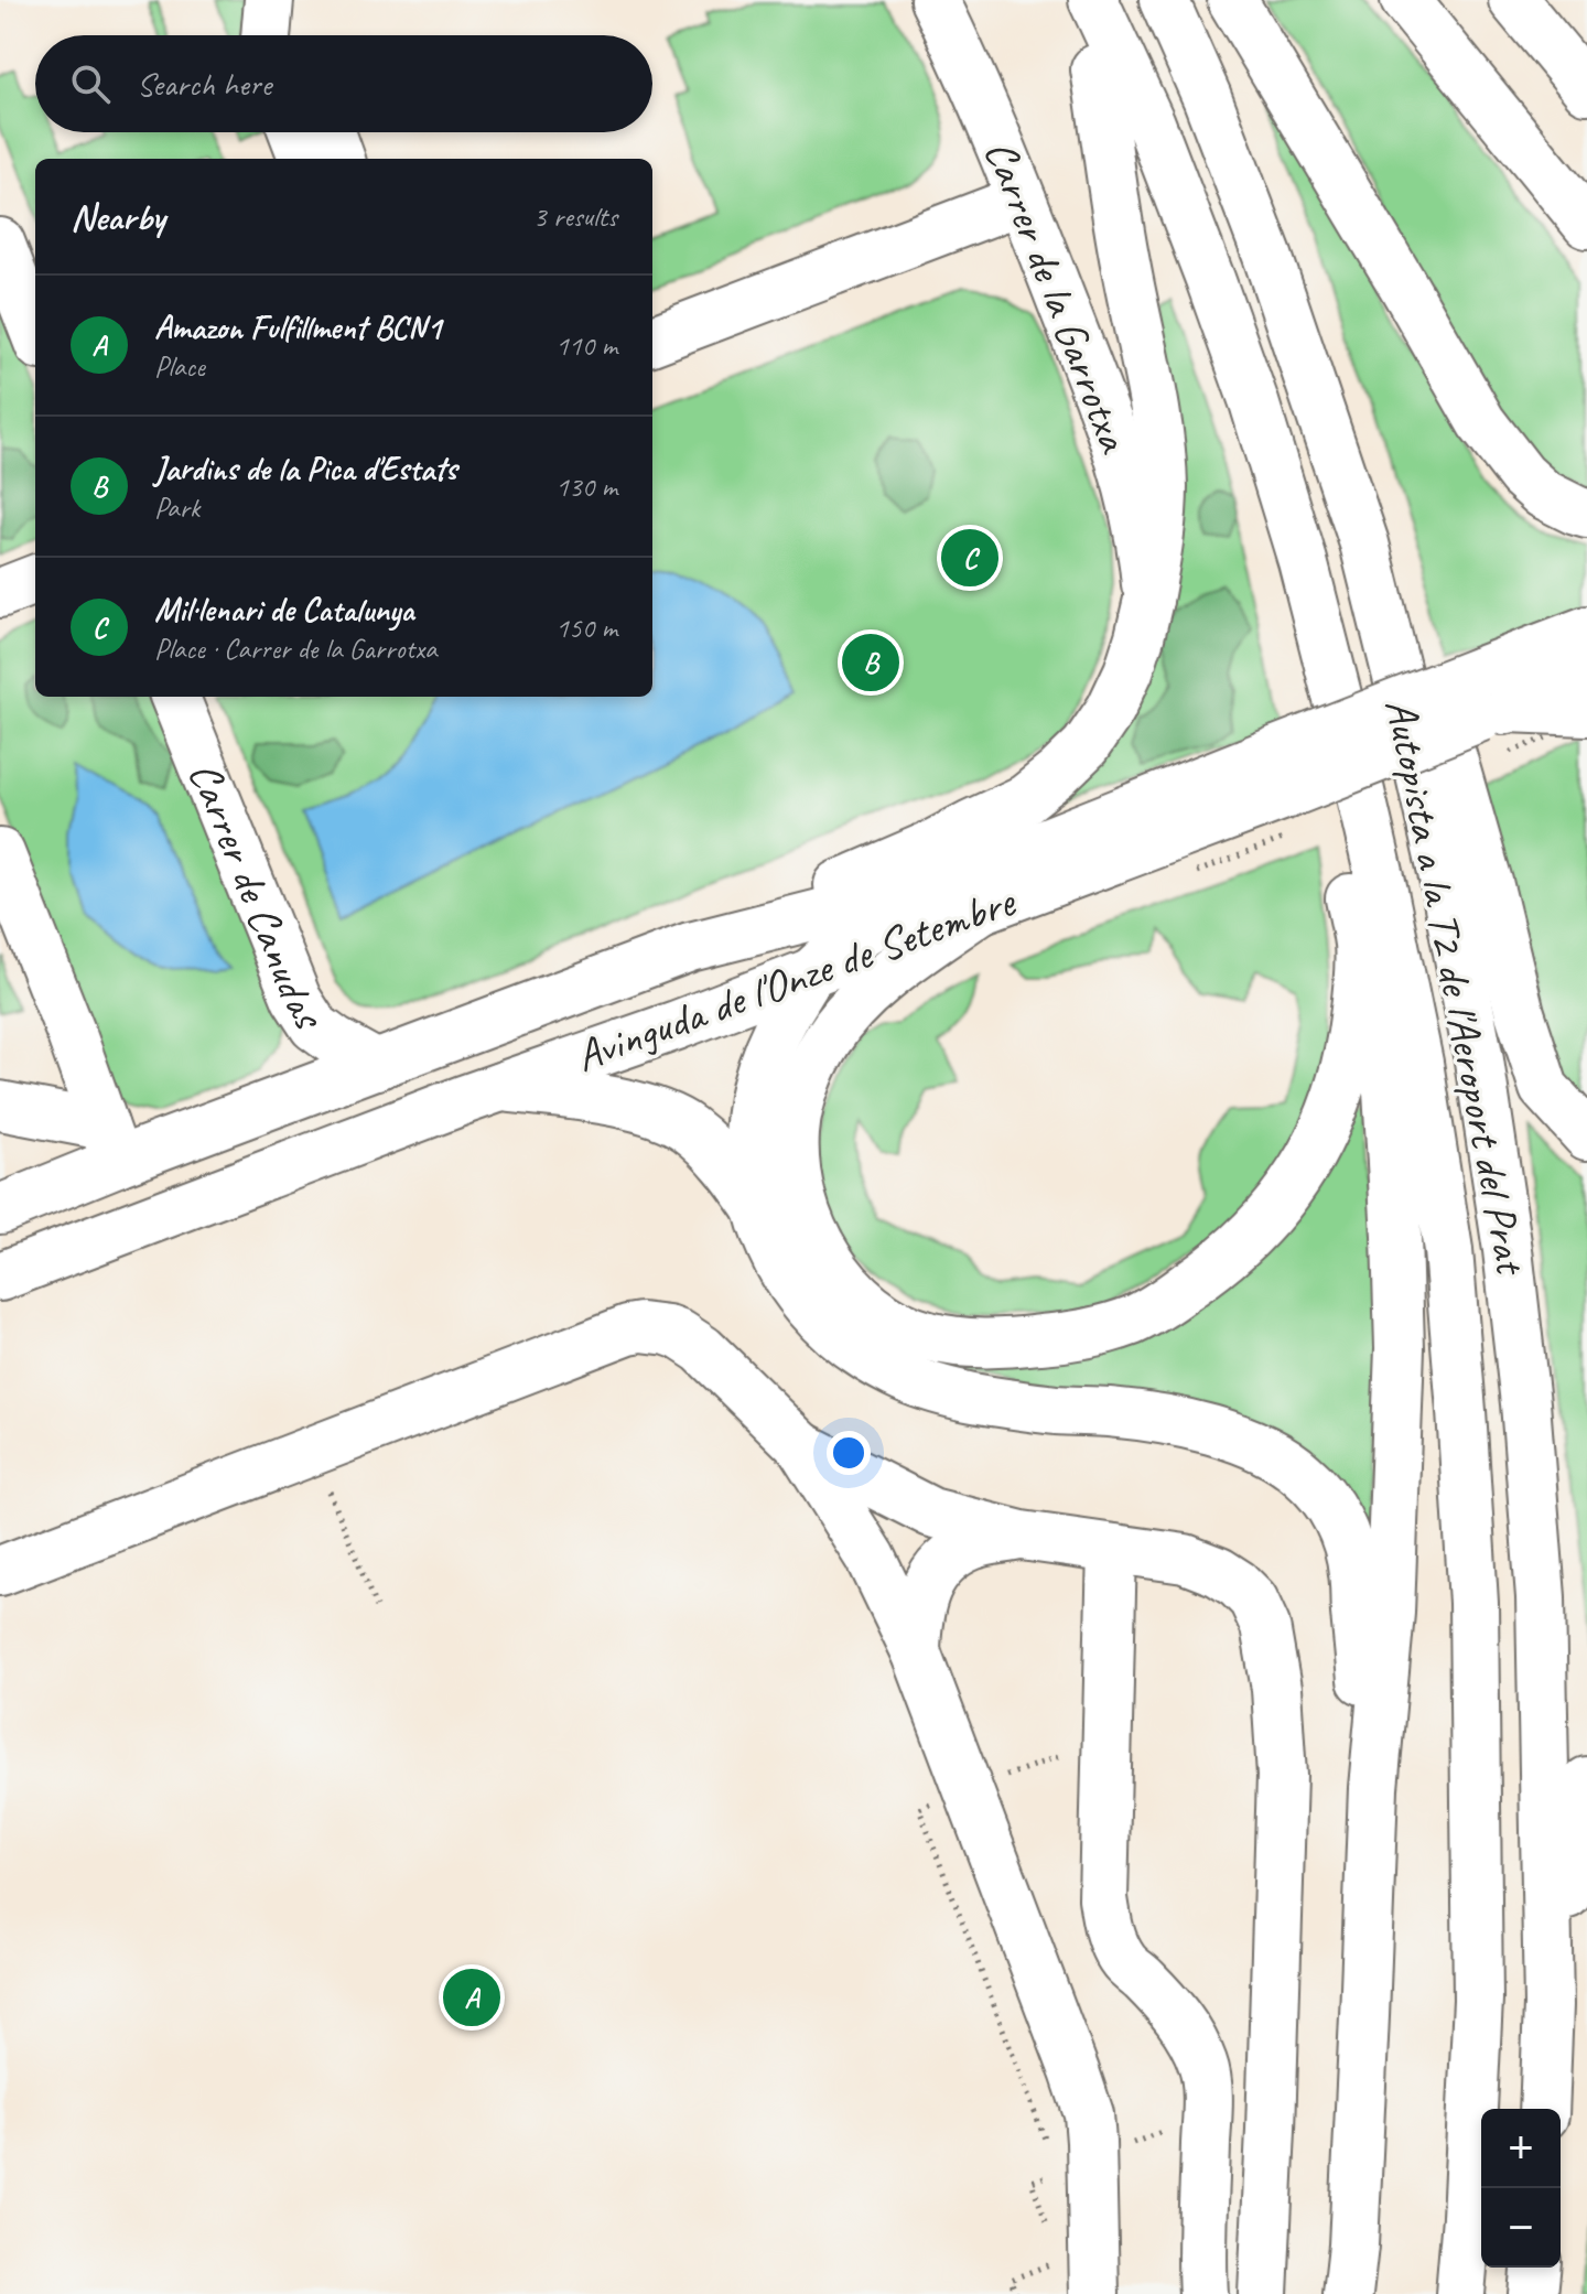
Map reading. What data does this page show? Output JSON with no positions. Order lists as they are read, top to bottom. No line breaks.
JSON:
{"streets":{"main road":["Carrer de la Garrotxa","Carrer de Canudas","Avinguda de l'Onze de Setembre","Autopista a la T2 de l'Aeroport del Prat"]},"crossings":[["Carrer de Canudas","Avinguda de l'Onze de Setembre"]],"page":{"search":"Search here","heading":["Nearby","3 results"],"list":[{"mark":"A","name":"Amazon Fulfillment BCN1","note":"Place","value":"110 m"},{"mark":"B","name":"Jardins de la Pica d'Estats","note":"Park","value":"130 m"},{"mark":"C","name":"Mil·lenari de Catalunya","note":"Place · Carrer de la Garrotxa","value":"150 m"}],"pins":["C","B","A"],"map_buttons":["+","−"]}}
